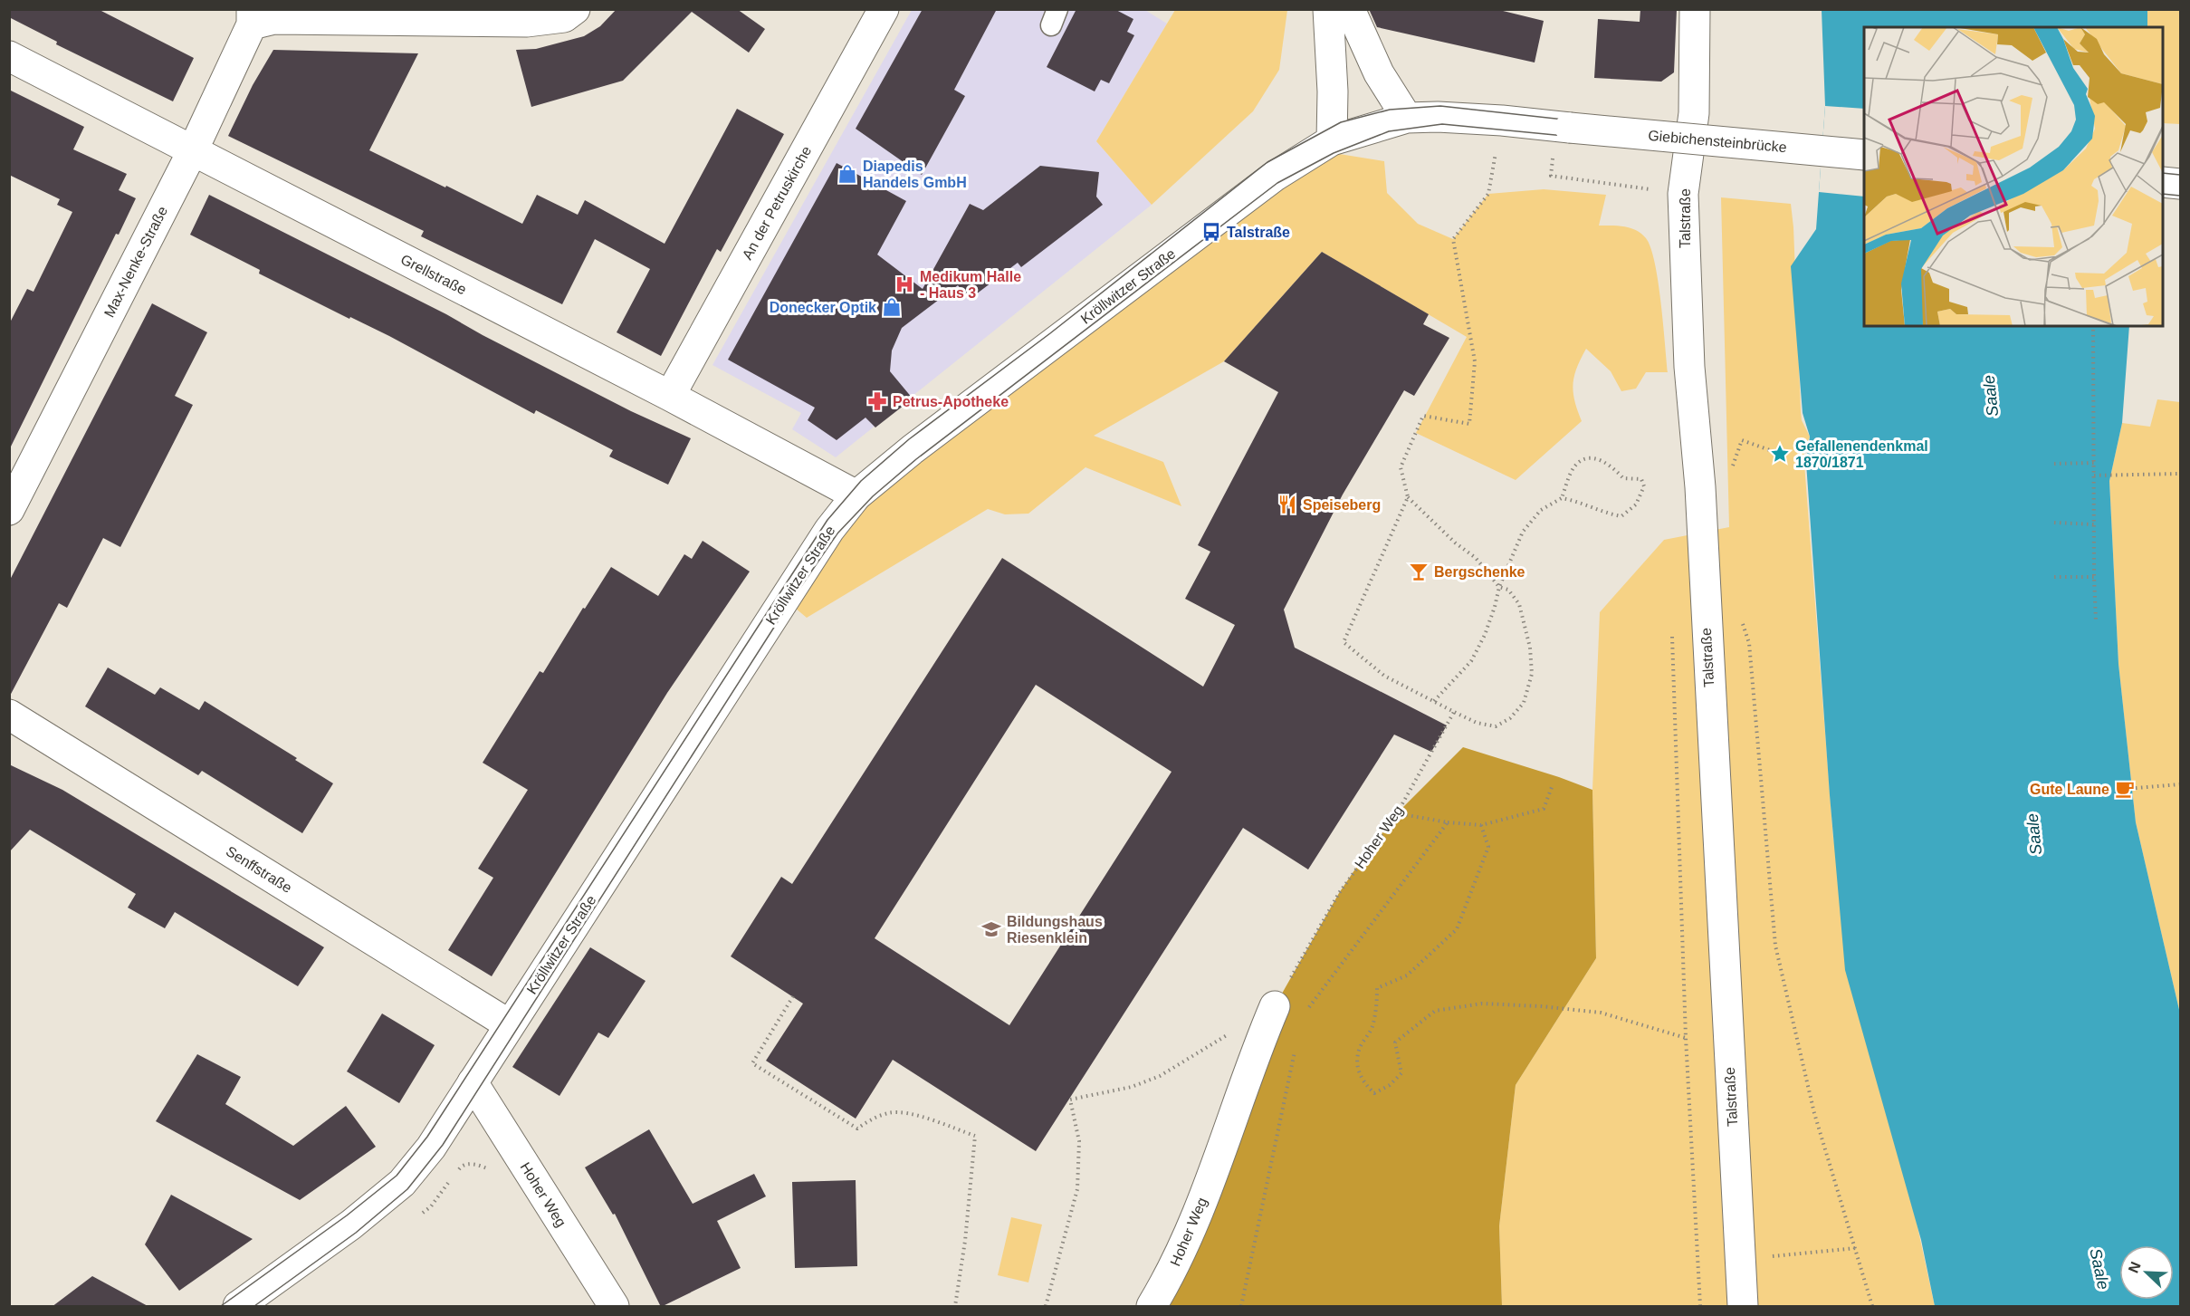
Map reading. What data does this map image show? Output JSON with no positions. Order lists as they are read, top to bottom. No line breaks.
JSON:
{"streets":{"street":["Giebichensteinbrücke","An der Petruskirche","Talstraße","Max-Nenke-Straße","Grellstraße","Kröllwitzer Straße","Hoher Weg","Senffstraße"]},"crossings":[["Giebichensteinbrücke","Kröllwitzer Straße"],["An der Petruskirche","Grellstraße"],["Max-Nenke-Straße","Grellstraße"],["Grellstraße","Kröllwitzer Straße"],["Kröllwitzer Straße","Hoher Weg"],["Kröllwitzer Straße","Senffstraße"]],"water":["Saale"],"places":{"shop":["Diapedis Handels GmbH","Donecker Optik"],"bus stop":["Talstraße"],"hospital":["Medikum Halle - Haus 3"],"pharmacy":["Petrus-Apotheke"],"place":["Gefallenendenkmal 1870/1871"],"restaurant":["Speiseberg"],"bar":["Bergschenke"],"cafe":["Gute Laune"],"school or university":["Bildungshaus Riesenklein"]},"north":"top left"}
